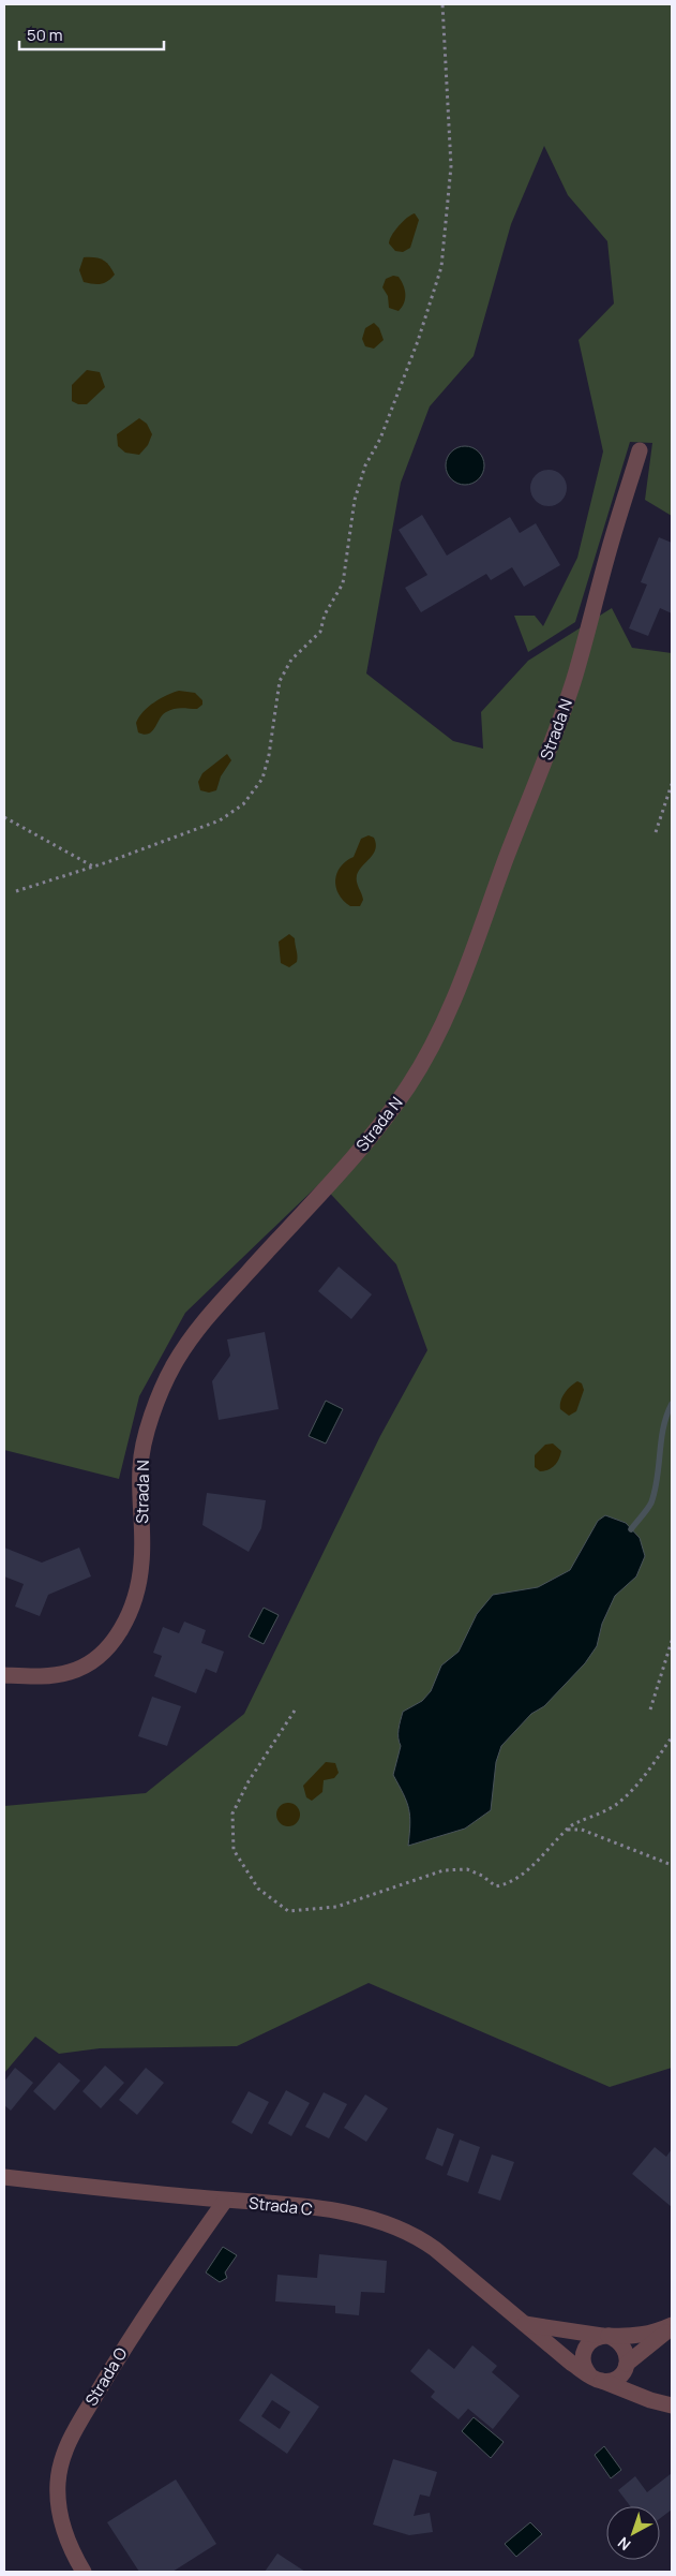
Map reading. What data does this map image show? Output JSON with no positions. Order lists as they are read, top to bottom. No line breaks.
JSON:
{"streets":{"street":["Strada N","Strada C","Strada O"]},"crossings":[["Strada C","Strada O"]],"scale_bar":"50 m","north":"bottom left"}
